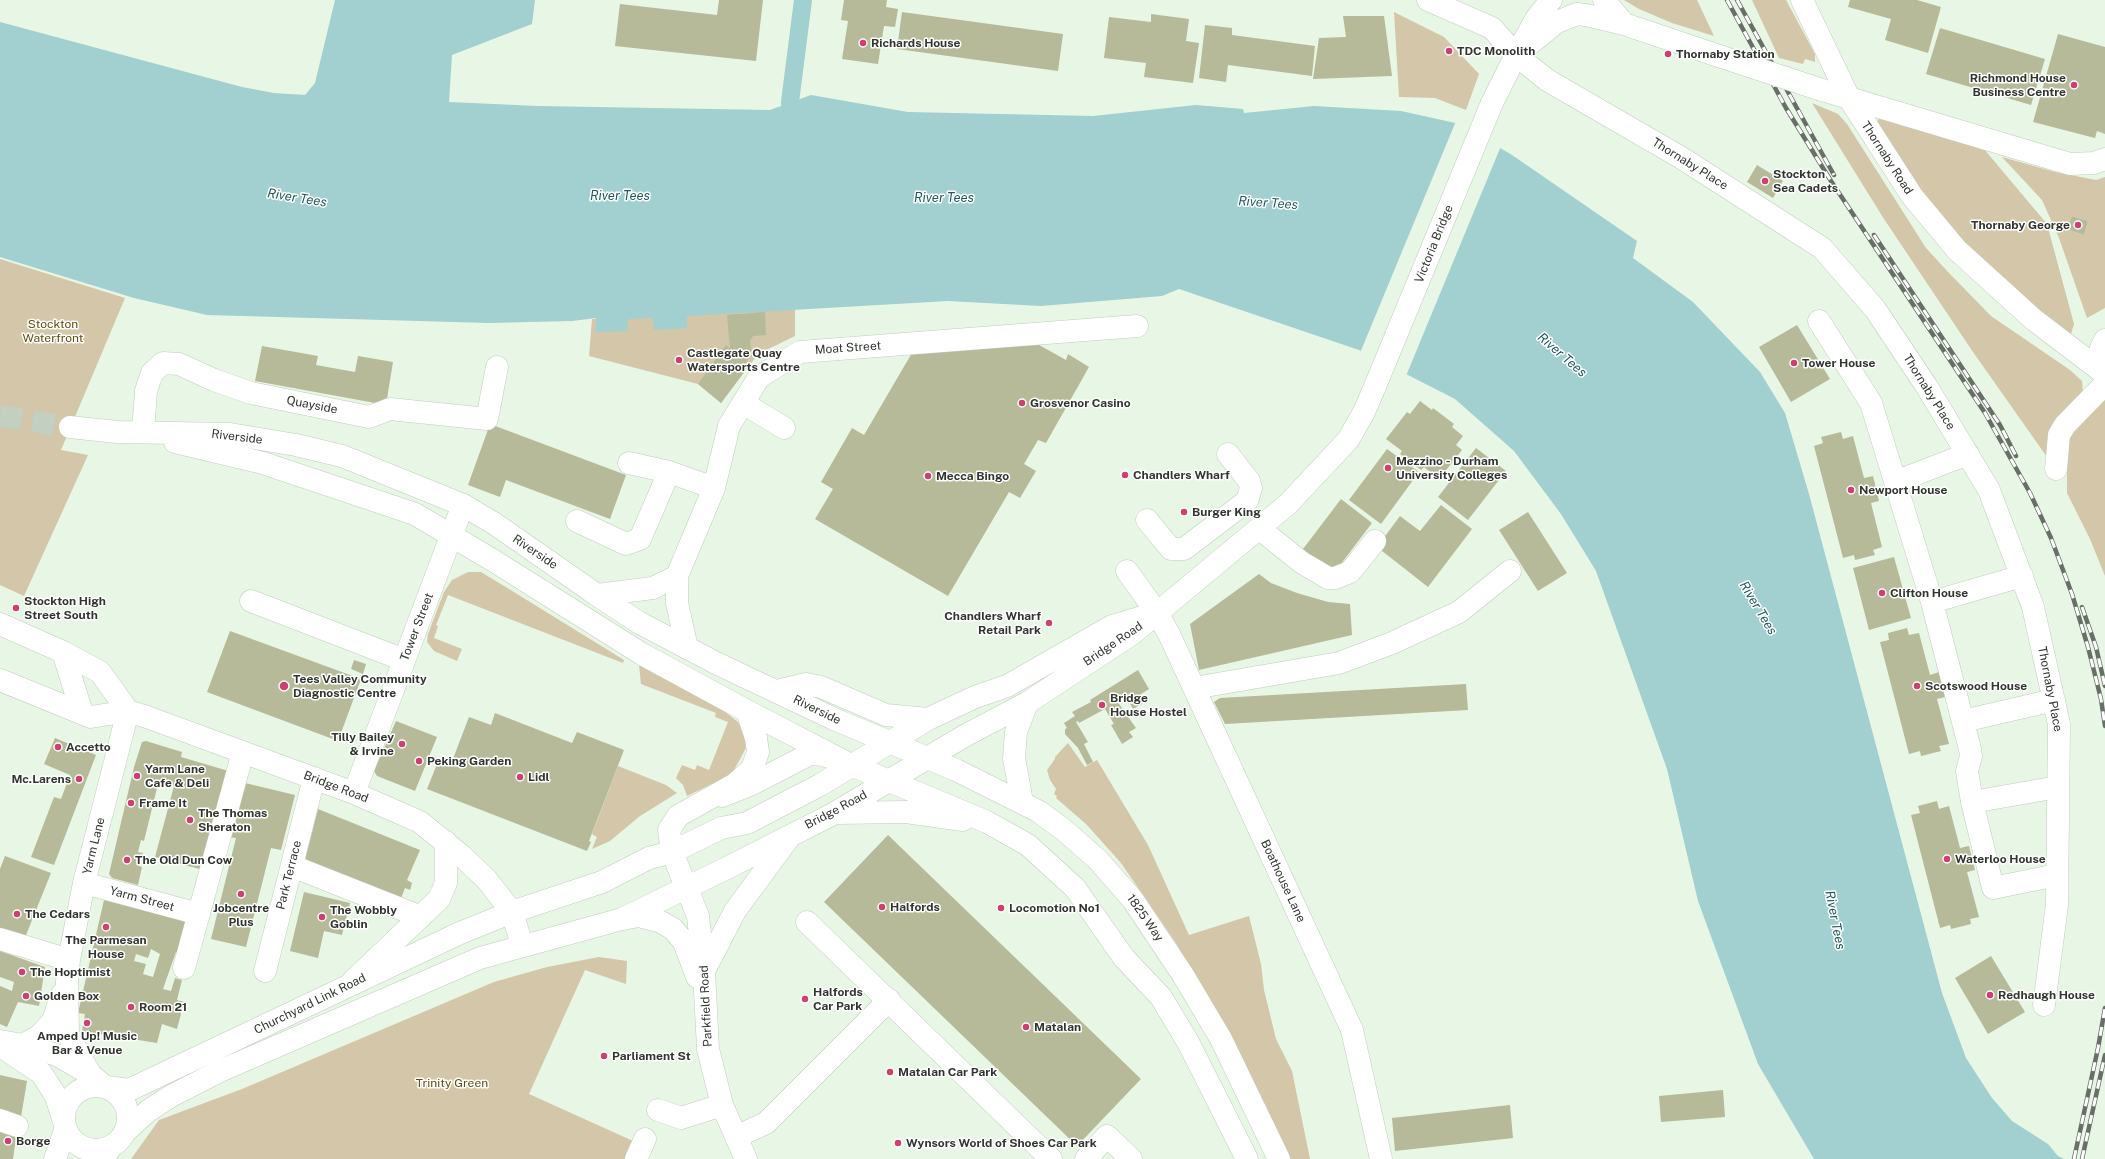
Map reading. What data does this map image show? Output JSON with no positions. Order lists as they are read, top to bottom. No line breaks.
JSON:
{"streets":{"main road":["Thornaby Road","Thornaby Place","Victoria Bridge","Moat Street","Quayside","Riverside","Tower Street","Bridge Road","Yarm Lane","Park Terrace","Boathouse Lane","Yarm Street","1825 Way","Churchyard Link Road","Parkfield Road"]},"crossings":[["Thornaby Place","Victoria Bridge"],["Victoria Bridge","Bridge Road"],["Moat Street","Riverside"],["Quayside","Riverside"],["Riverside","Tower Street"],["Riverside","Bridge Road"],["Riverside","1825 Way"],["Tower Street","Bridge Road"],["Bridge Road","Yarm Lane"],["Bridge Road","Park Terrace"],["Bridge Road","Boathouse Lane"],["Bridge Road","1825 Way"],["Bridge Road","Churchyard Link Road"],["Bridge Road","Parkfield Road"],["Yarm Lane","Yarm Street"],["Yarm Lane","Churchyard Link Road"]],"water":["River Tees"],"parks":["Stockton Waterfront","Trinity Green"],"places":["Richards House","TDC Monolith","Thornaby Station","Richmond House Business Centre","Stockton Sea Cadets","Thornaby George","Castlegate Quay Watersports Centre","Tower House","Grosvenor Casino","Mezzino - Durham University Colleges","Chandlers Wharf","Mecca Bingo","Newport House","Burger King","Clifton House","Stockton High Street South","Chandlers Wharf Retail Park","Tees Valley Community Diagnostic Centre","Scotswood House","Bridge House Hostel","Tilly Bailey & Irvine","Accetto","Peking Garden","Yarm Lane Cafe & Deli","Lidl","Mc.Larens","Frame It","The Thomas Sheraton","Waterloo House","The Old Dun Cow","Jobcentre Plus","Halfords","Locomotion No1","The Cedars","The Wobbly Goblin","The Parmesan House","The Hoptimist","Redhaugh House","Golden Box","Halfords Car Park","Room 21","Amped Up! Music Bar & Venue","Matalan","Parliament St","Matalan Car Park","Borge","Wynsors World of Shoes Car Park"]}
